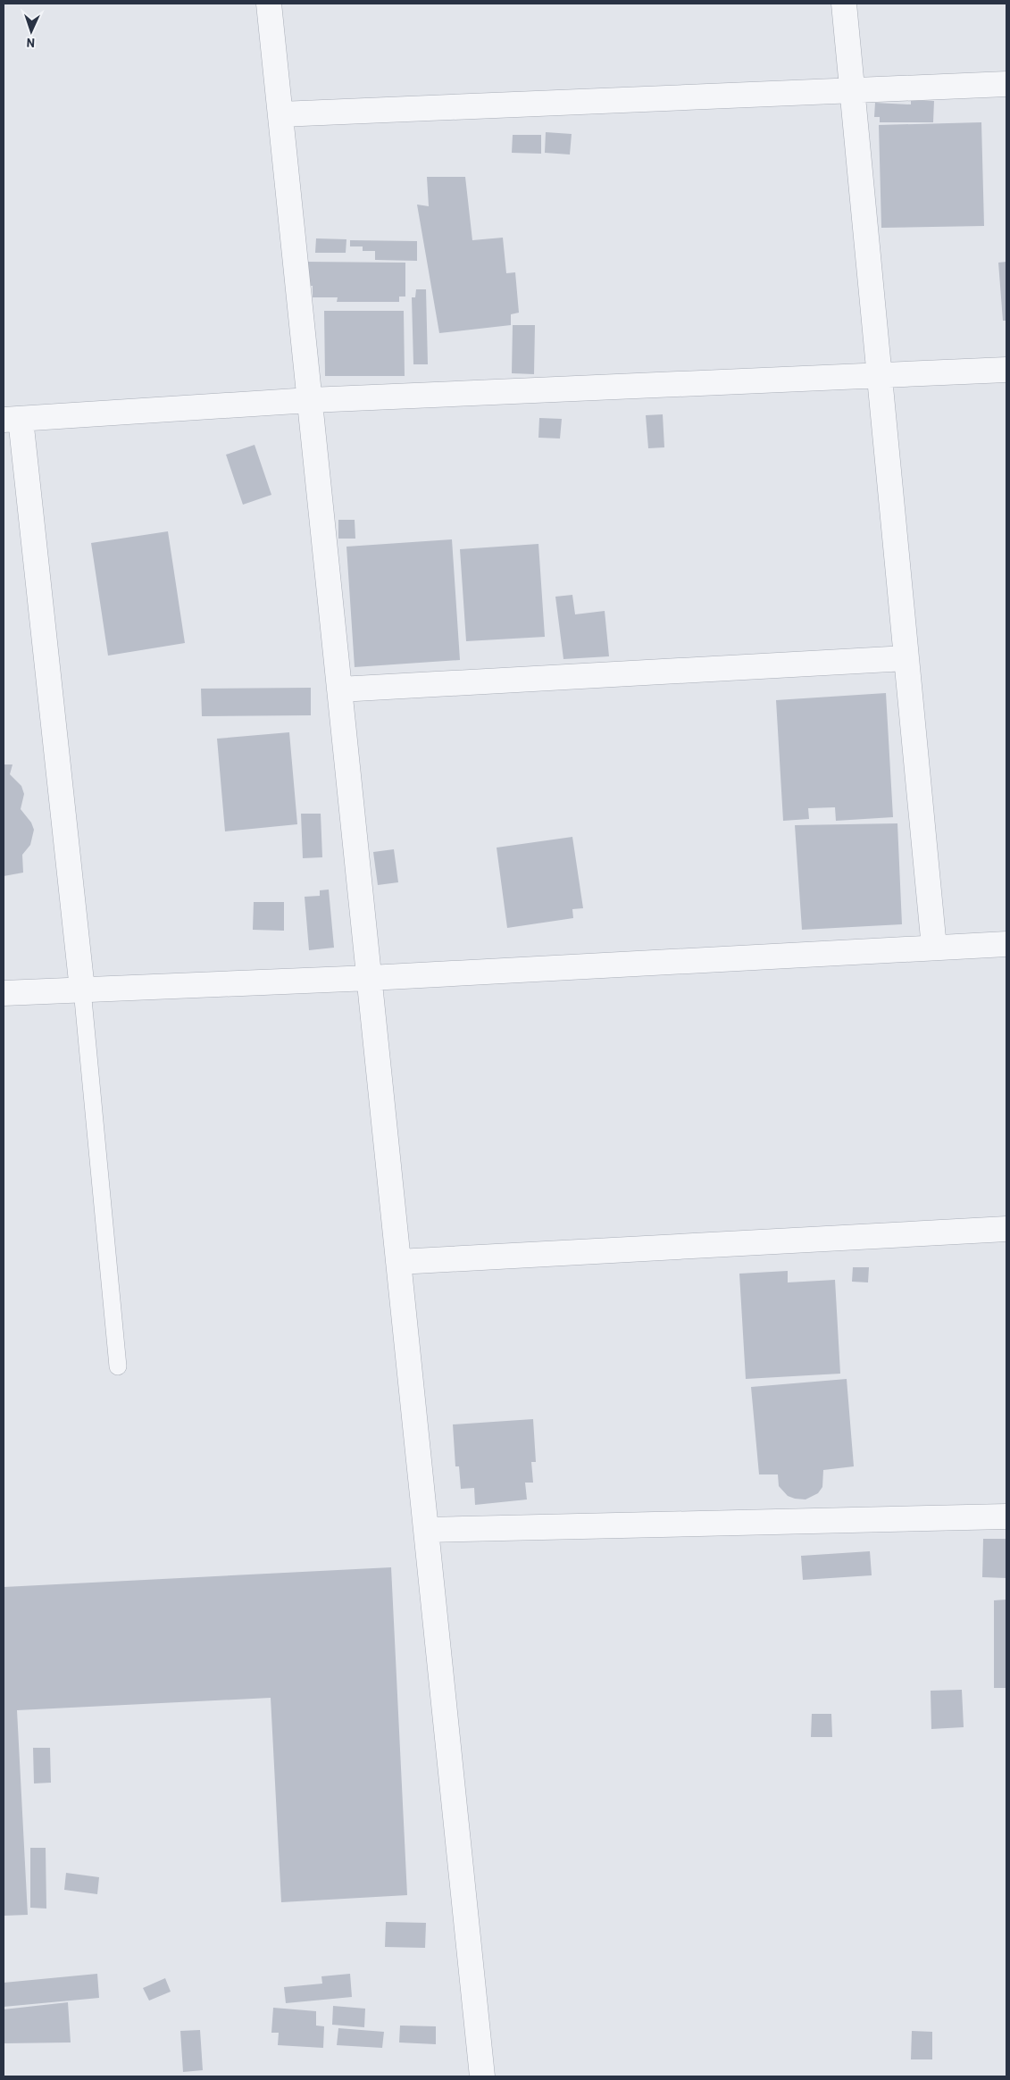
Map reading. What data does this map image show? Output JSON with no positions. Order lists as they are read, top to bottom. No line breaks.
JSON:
{"north":"bottom"}
